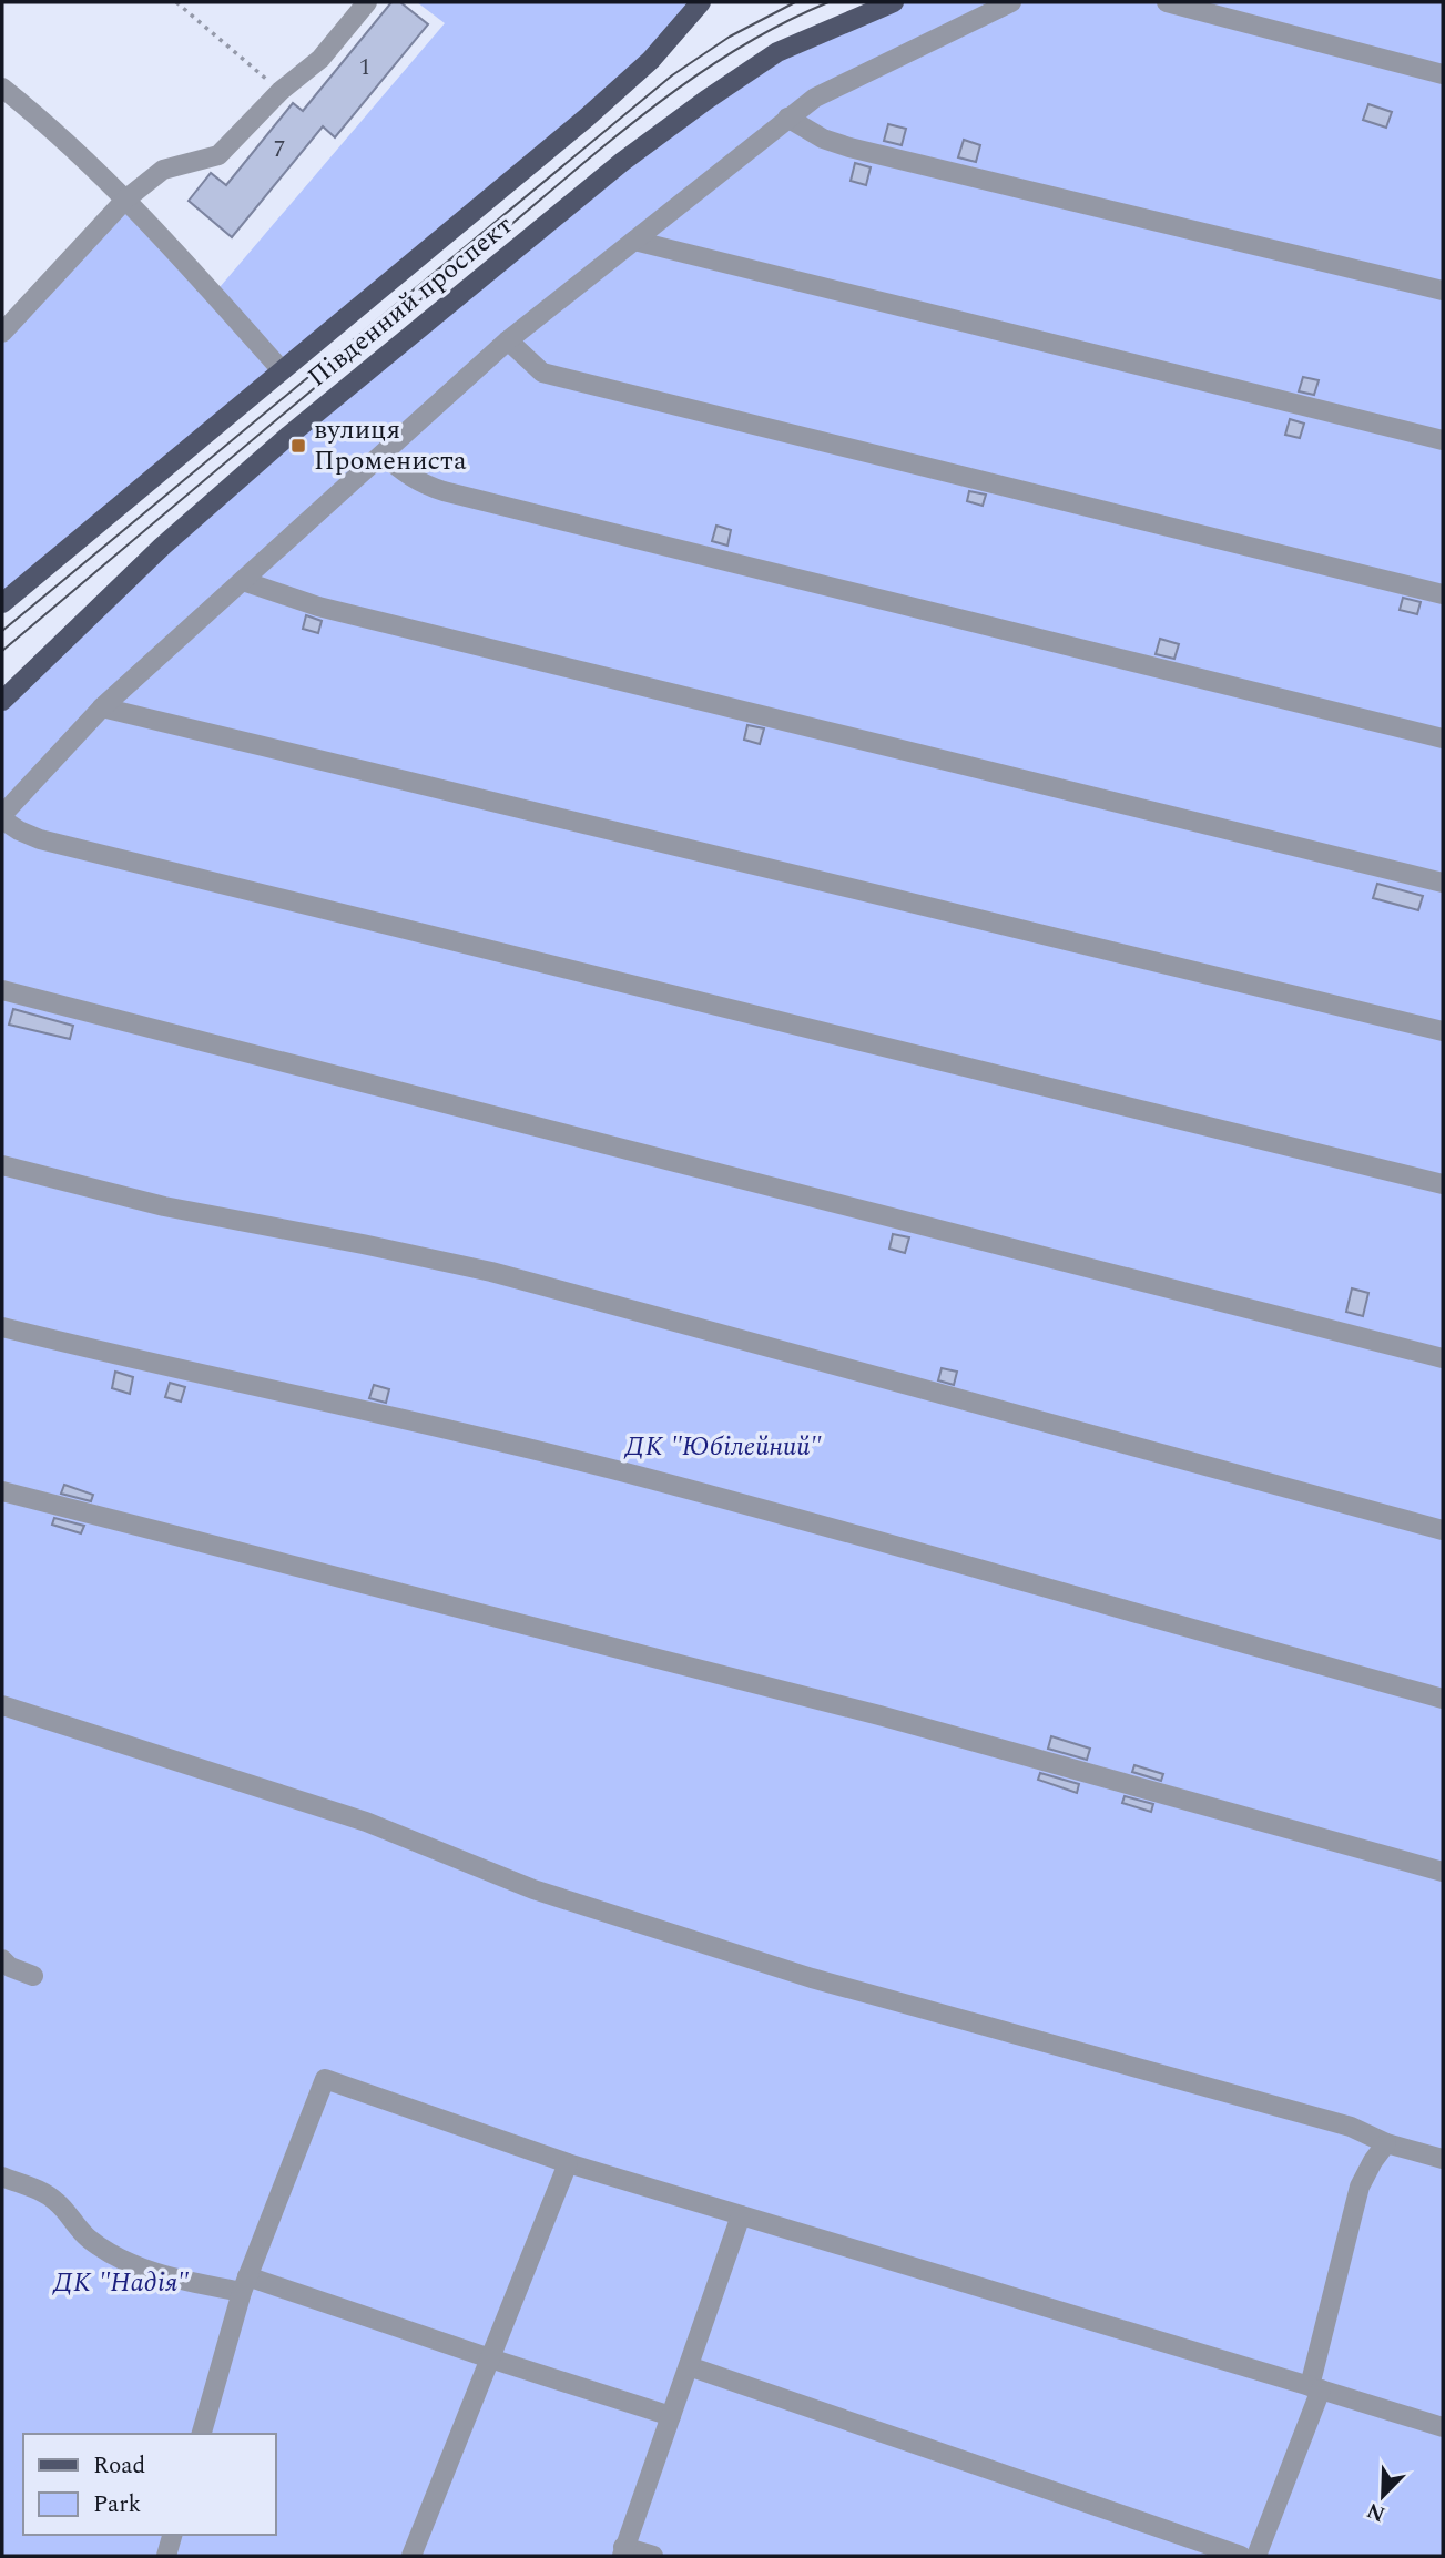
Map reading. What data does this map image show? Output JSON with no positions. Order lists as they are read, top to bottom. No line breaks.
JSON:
{"streets":{"main road":["Південний проспект"]},"parks":["ДК \"Юбілейний\"","ДК \"Надія\""],"places":{"transit":["вулиця Промениста"]},"house_numbers":["1","7"],"legend":["Road","Park"],"north":"bottom left"}
